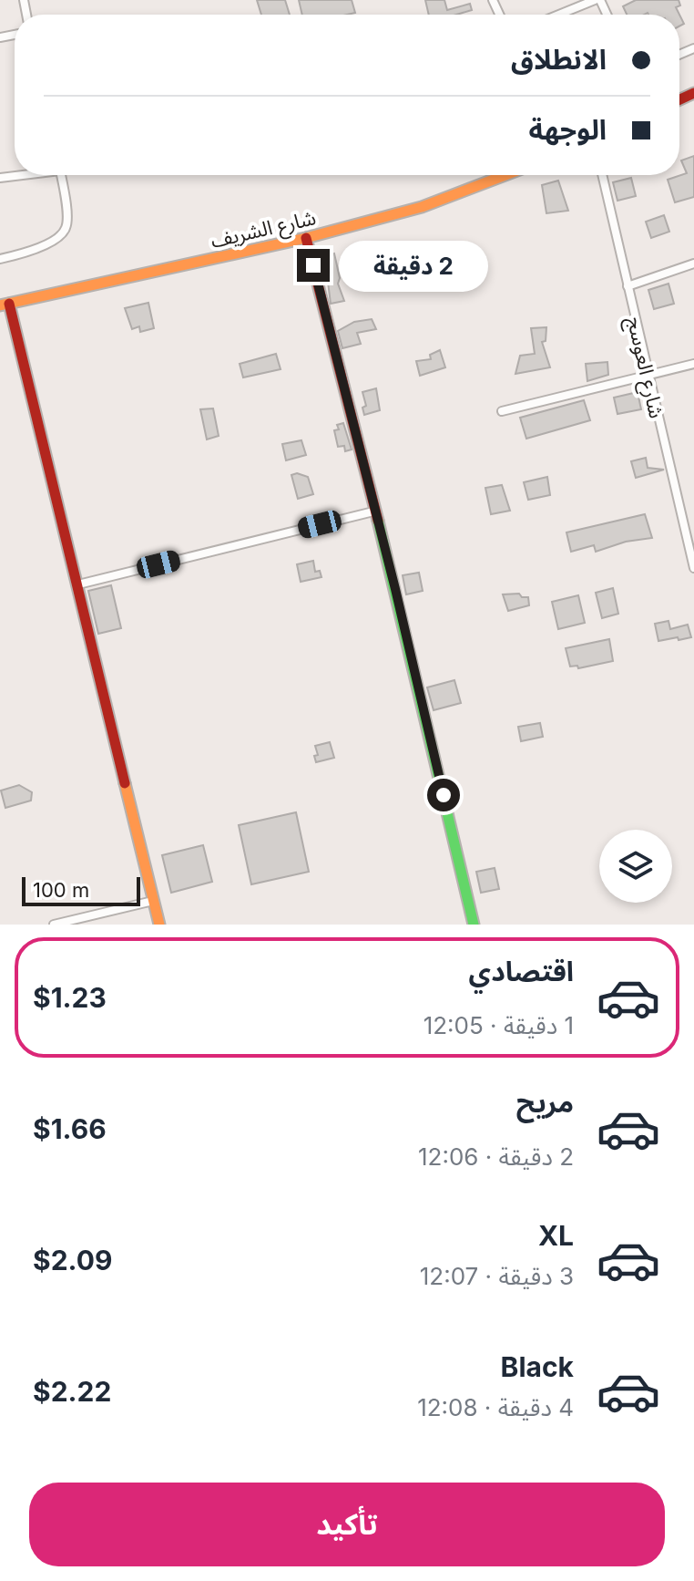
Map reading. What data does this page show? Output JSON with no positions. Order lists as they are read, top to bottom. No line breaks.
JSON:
{"streets":{"street":["شارع الشريف","شارع العوسج"]},"scale_bar":"100 m","page":{"banner":["الانطلاق","الوجهة"],"bubble":"2 دقيقة","scale":"100 m","list":[{"name":"اقتصادي","note":"1 دقيقة · 12:05","value":"$1.23"},{"name":"مريح","note":"2 دقيقة · 12:06","value":"$1.66"},{"name":"XL","note":"3 دقيقة · 12:07","value":"$2.09"},{"name":"Black","note":"4 دقيقة · 12:08","value":"$2.22"}],"buttons":"تأكيد"}}
